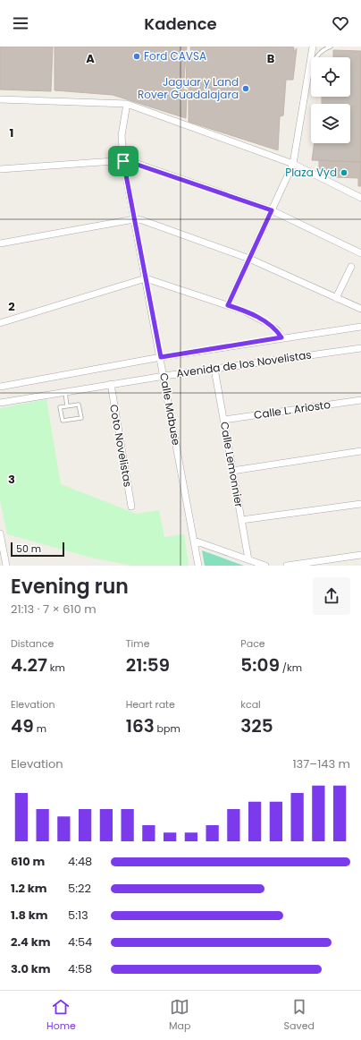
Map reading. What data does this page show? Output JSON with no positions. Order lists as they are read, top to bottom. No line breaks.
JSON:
{"streets":{"street":["Avenida de los Novelistas","Calle Mabuse","Calle L. Ariosto","Coto Novelistas","Calle Lemonnier"]},"crossings":[["Avenida de los Novelistas","Calle Mabuse"],["Avenida de los Novelistas","Coto Novelistas"],["Avenida de los Novelistas","Calle Lemonnier"],["Calle L. Ariosto","Calle Lemonnier"]],"places":["Ford CAVSA","Jaguar y Land Rover Guadalajara","Plaza Vyd"],"scale_bar":"50 m","page":{"header":"Kadence","scale":"50 m","heading":["Evening run","21:13 · 7 × 610 m"],"stats":[["Distance","4.27 km"],["Time","21:59"],["Pace","5:09 /km"],["Elevation","49 m"],["Heart rate","163 bpm"],["kcal","325"]],"chart":["Elevation","137–143 m"],"list":[{"name":"610 m","note":"4:48"},{"name":"1.2 km","note":"5:22"},{"name":"1.8 km","note":"5:13"},{"name":"2.4 km","note":"4:54"},{"name":"3.0 km","note":"4:58"}],"tabs":["Home","Map","Saved"]},"grid":{"columns":["A","B"],"rows":["1","2","3"]}}
